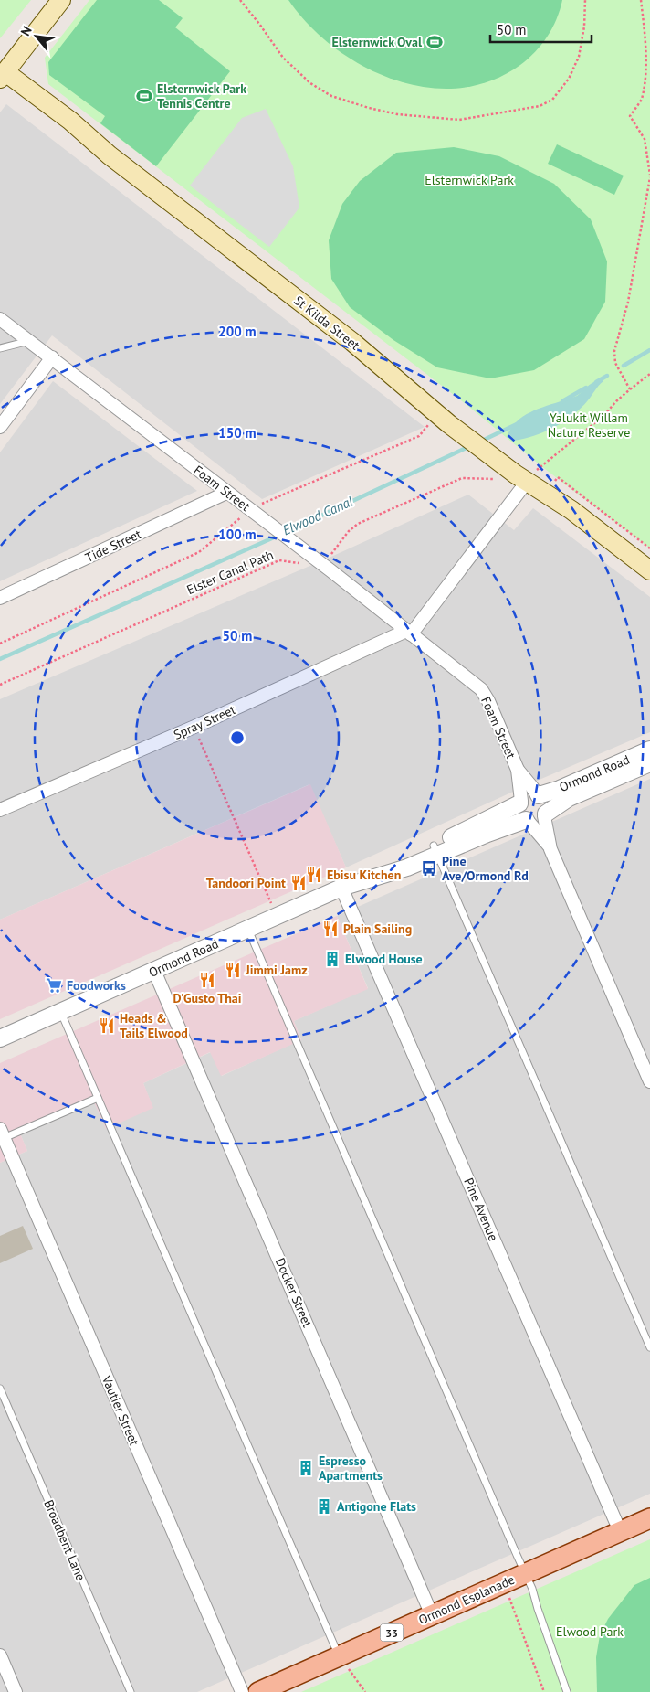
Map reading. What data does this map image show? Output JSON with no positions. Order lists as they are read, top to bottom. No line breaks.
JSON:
{"streets":{"main road":["St Kilda Street","Ormond Esplanade","33"],"street":["Foam Street","Tide Street","Spray Street","Ormond Road","Pine Avenue","Docker Street","Vautier Street"],"lane":["Broadbent Lane"],"path":["Elster Canal Path"]},"crossings":[["St Kilda Street","Elster Canal Path"],["St Kilda Street","Spray Street"],["Foam Street","Tide Street"],["Foam Street","Elster Canal Path"],["Foam Street","Spray Street"],["Foam Street","Ormond Road"],["Ormond Road","Pine Avenue"],["Ormond Road","Docker Street"],["Pine Avenue","Ormond Esplanade"],["Docker Street","Ormond Esplanade"]],"water":["Elwood Canal"],"parks":["Elsternwick Park","Yalukit Willam Nature Reserve","Elwood Park"],"places":{"sports":["Elsternwick Oval","Elsternwick Park Tennis Centre"],"bus stop":["Pine Ave/Ormond Rd"],"restaurant":["Ebisu Kitchen","Tandoori Point","Plain Sailing","Jimmi Jamz","D'Gusto Thai","Heads & Tails Elwood"],"building":["Elwood House","Espresso Apartments","Antigone Flats"],"supermarket":["Foodworks"]},"scale_bar":"50 m","north":"top left","rings":["200 m","150 m","100 m","50 m"]}
